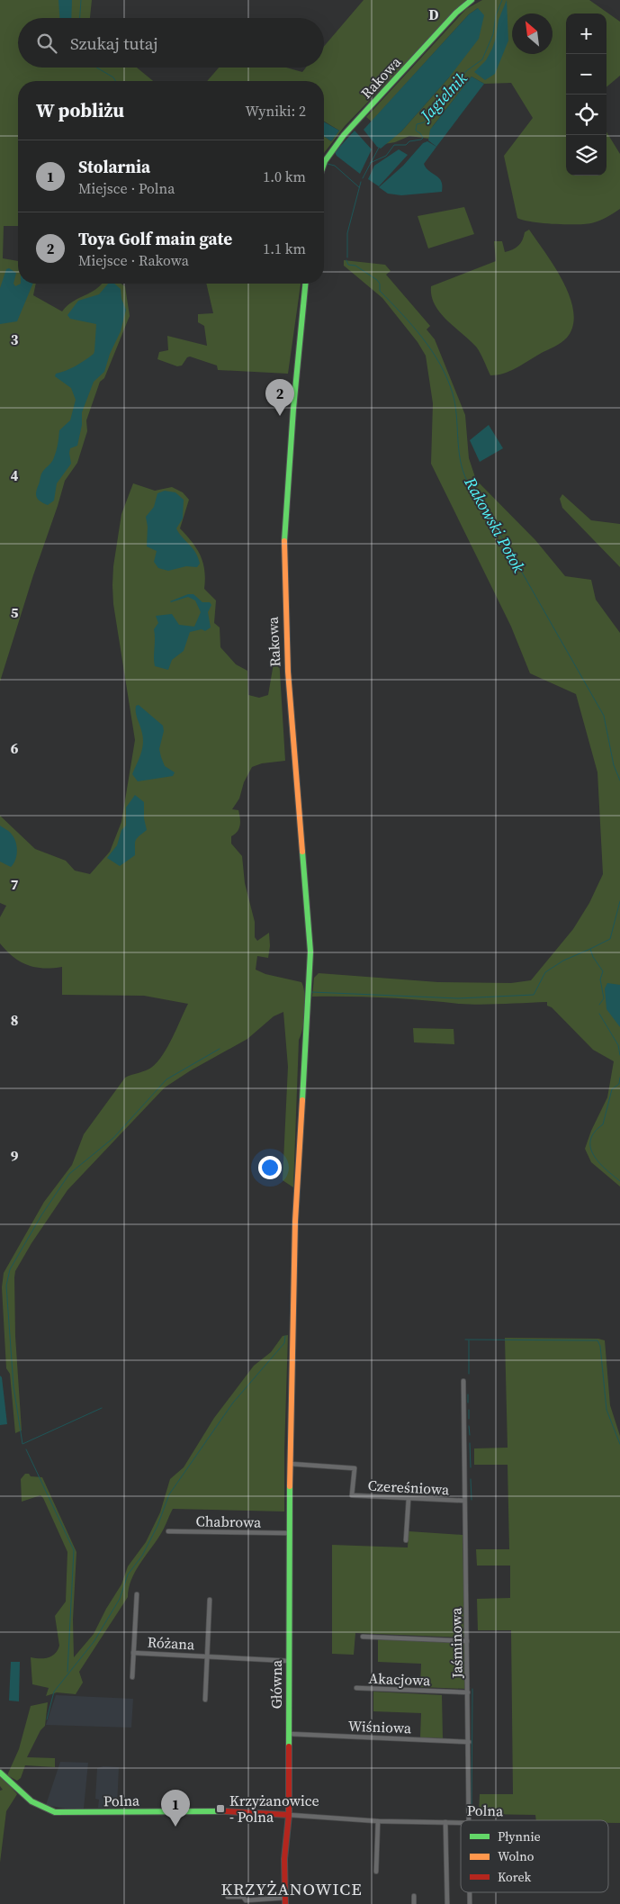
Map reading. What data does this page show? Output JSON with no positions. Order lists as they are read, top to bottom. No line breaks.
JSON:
{"streets":{"street":["Rakowa","Czereśniowa","Chabrowa","Różana","Jaśminowa","Akacjowa","Główna","Wiśniowa","Polna"]},"crossings":[["Rakowa","Czereśniowa"],["Rakowa","Główna"],["Czereśniowa","Jaśminowa"],["Czereśniowa","Główna"],["Chabrowa","Główna"],["Różana","Główna"],["Jaśminowa","Akacjowa"],["Jaśminowa","Wiśniowa"],["Główna","Wiśniowa"],["Główna","Polna"]],"districts":["KRZYŻANOWICE"],"water":["Jagielnik","Rakowski Potok"],"places":{"transit":["Krzyżanowice - Polna"]},"legend":["Płynnie","Wolno","Korek"],"north":"top left","page":{"map_buttons":["+","−"],"search":"Szukaj tutaj","heading":["W pobliżu","Wyniki: 2"],"list":[{"mark":"1","name":"Stolarnia","note":"Miejsce · Polna","value":"1.0 km"},{"mark":"2","name":"Toya Golf main gate","note":"Miejsce · Rakowa","value":"1.1 km"}],"pins":["2","1"]},"grid":{"columns":["D"],"rows":["3","4","5","6","7","8","9"]}}
